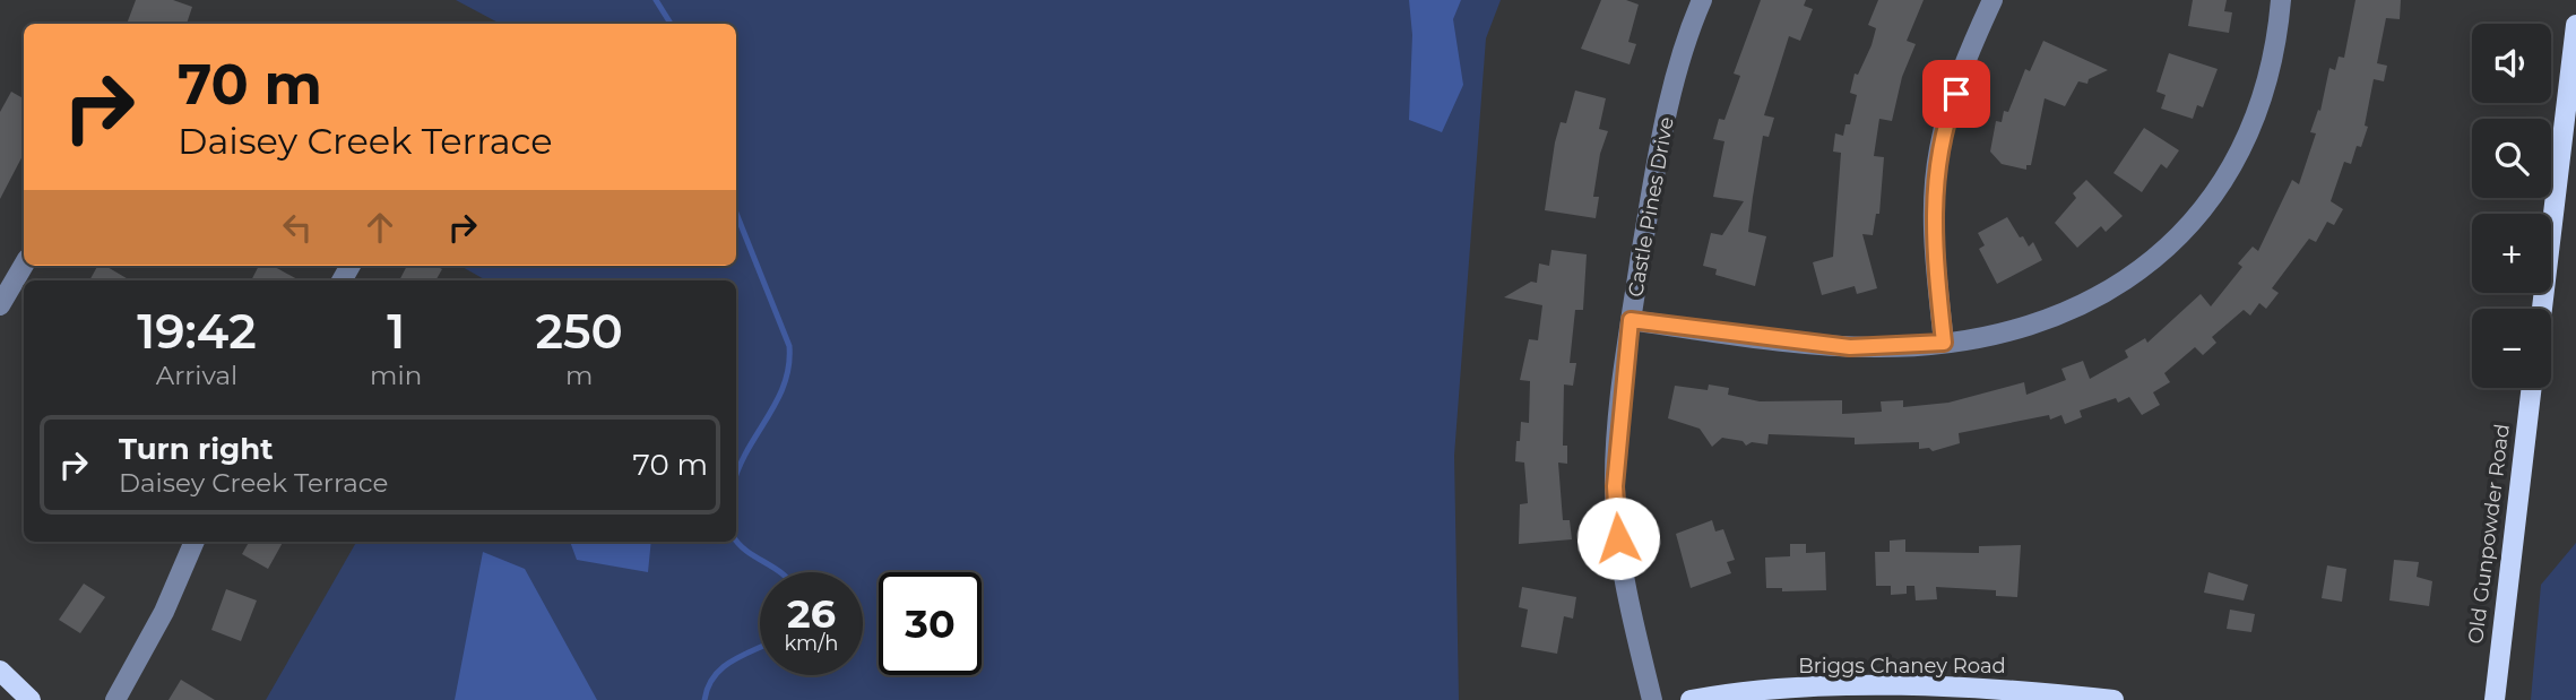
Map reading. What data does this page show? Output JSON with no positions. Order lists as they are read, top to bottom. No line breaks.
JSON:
{"streets":{"main road":["Old Gunpowder Road","Briggs Chaney Road"],"street":["Castle Pines Drive"]},"page":{"map_buttons":["+","−"],"turn":["70 m","Daisey Creek Terrace"],"eta":["19:42","Arrival","1","min","250","m"],"list":[{"name":"Turn right","note":"Daisey Creek Terrace","value":"70 m"}],"speed":"26 km/h","limit":"30"}}
